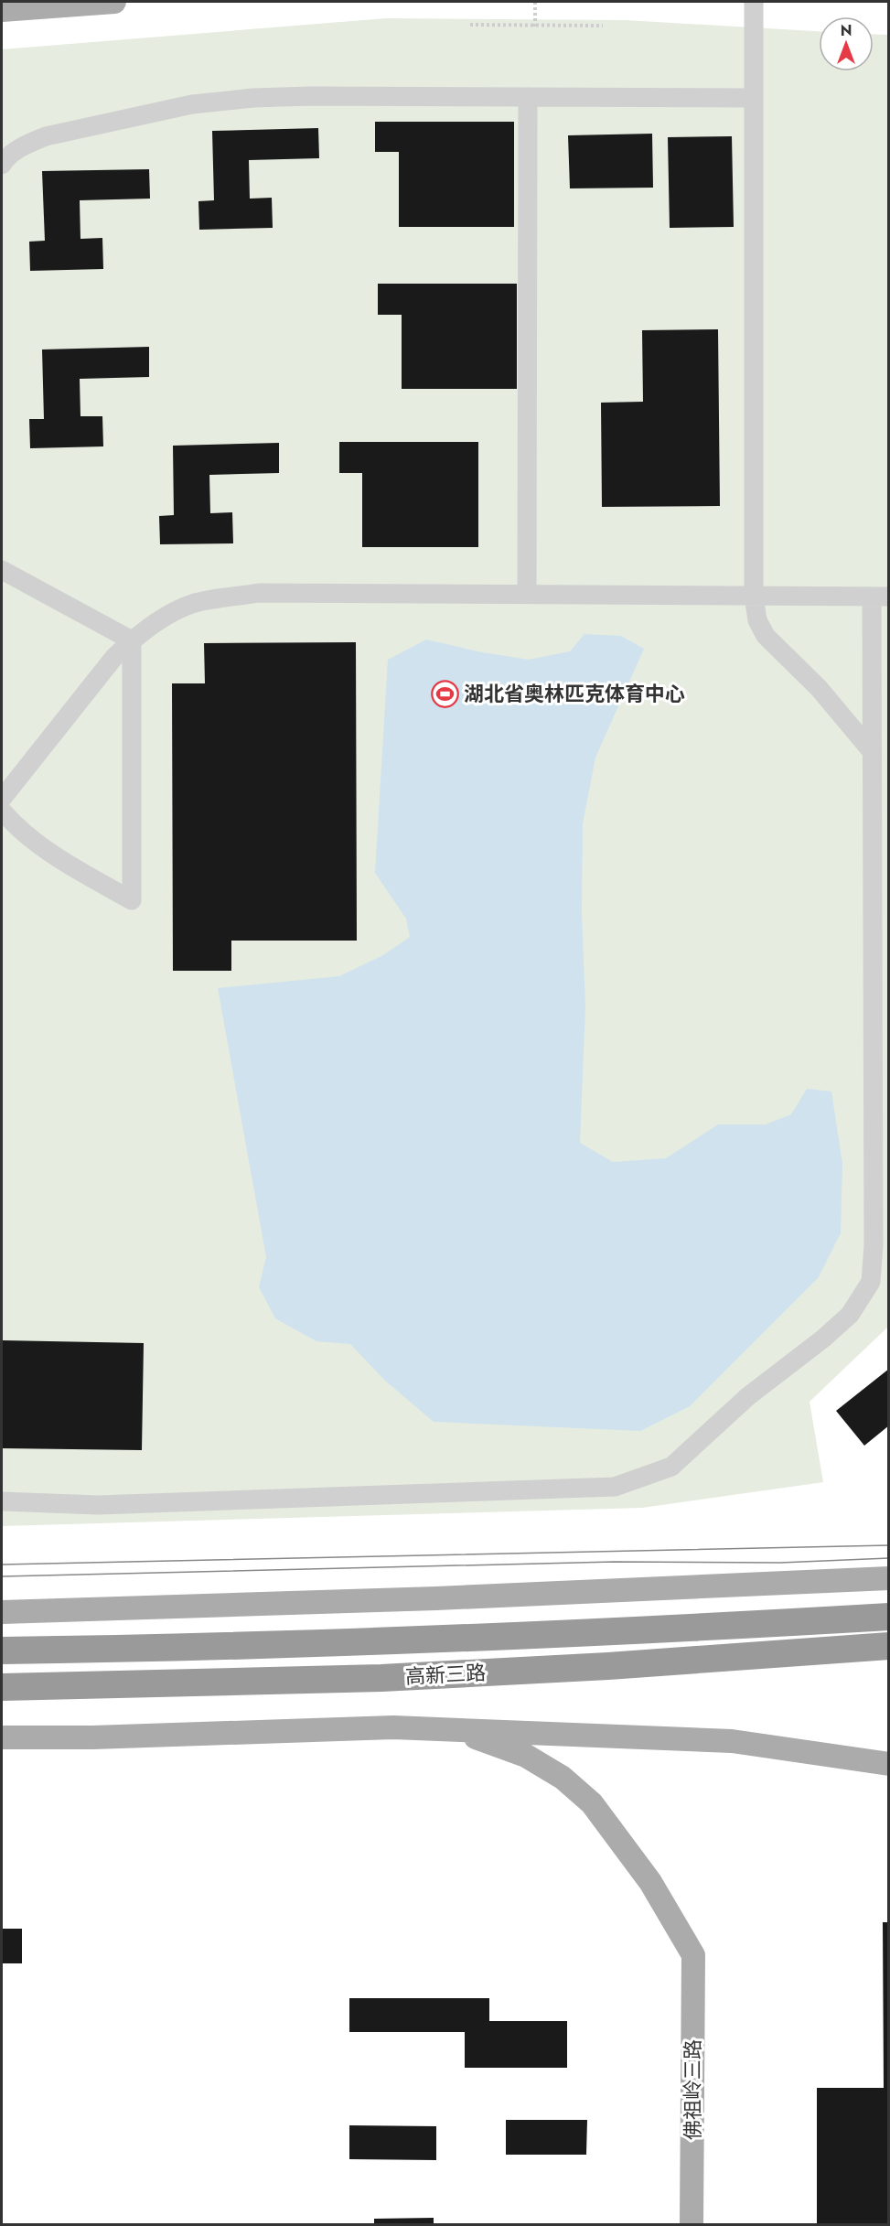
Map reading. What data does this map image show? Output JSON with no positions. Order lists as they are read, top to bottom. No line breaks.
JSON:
{"streets":{"highway":["高新三路"],"main road":["佛祖岭三路"]},"places":{"sports":["湖北省奥林匹克体育中心"]},"north":"top"}
